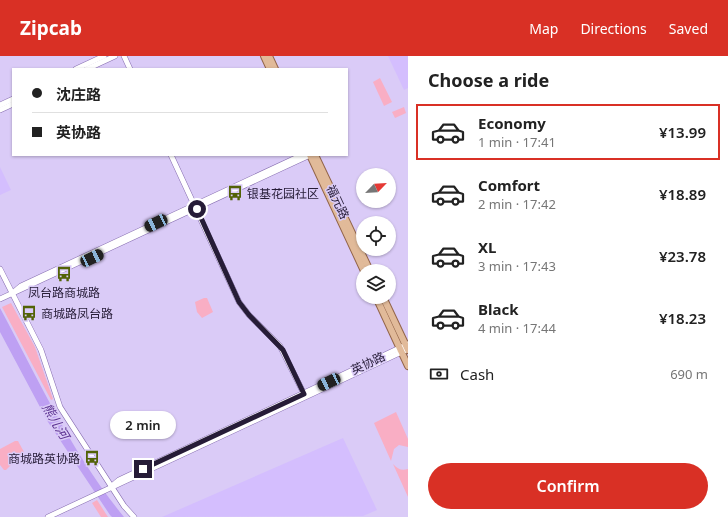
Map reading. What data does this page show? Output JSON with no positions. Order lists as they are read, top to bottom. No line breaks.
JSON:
{"streets":{"main road":["福元路"],"street":["英协路"]},"water":["熊儿河"],"places":{"bus stop":["银基花园社区","凤台路商城路","商城路凤台路","商城路英协路"]},"north":"top right","page":{"header":"Zipcab","nav":["Map","Directions","Saved"],"heading":"Choose a ride","banner":["沈庄路","英协路"],"list":[{"name":"Economy","note":"1 min · 17:41","value":"¥13.99"},{"name":"Comfort","note":"2 min · 17:42","value":"¥18.89"},{"name":"XL","note":"3 min · 17:43","value":"¥23.78"},{"name":"Black","note":"4 min · 17:44","value":"¥18.23"}],"pay":["Cash","690 m"],"bubble":"2 min","buttons":"Confirm"}}
